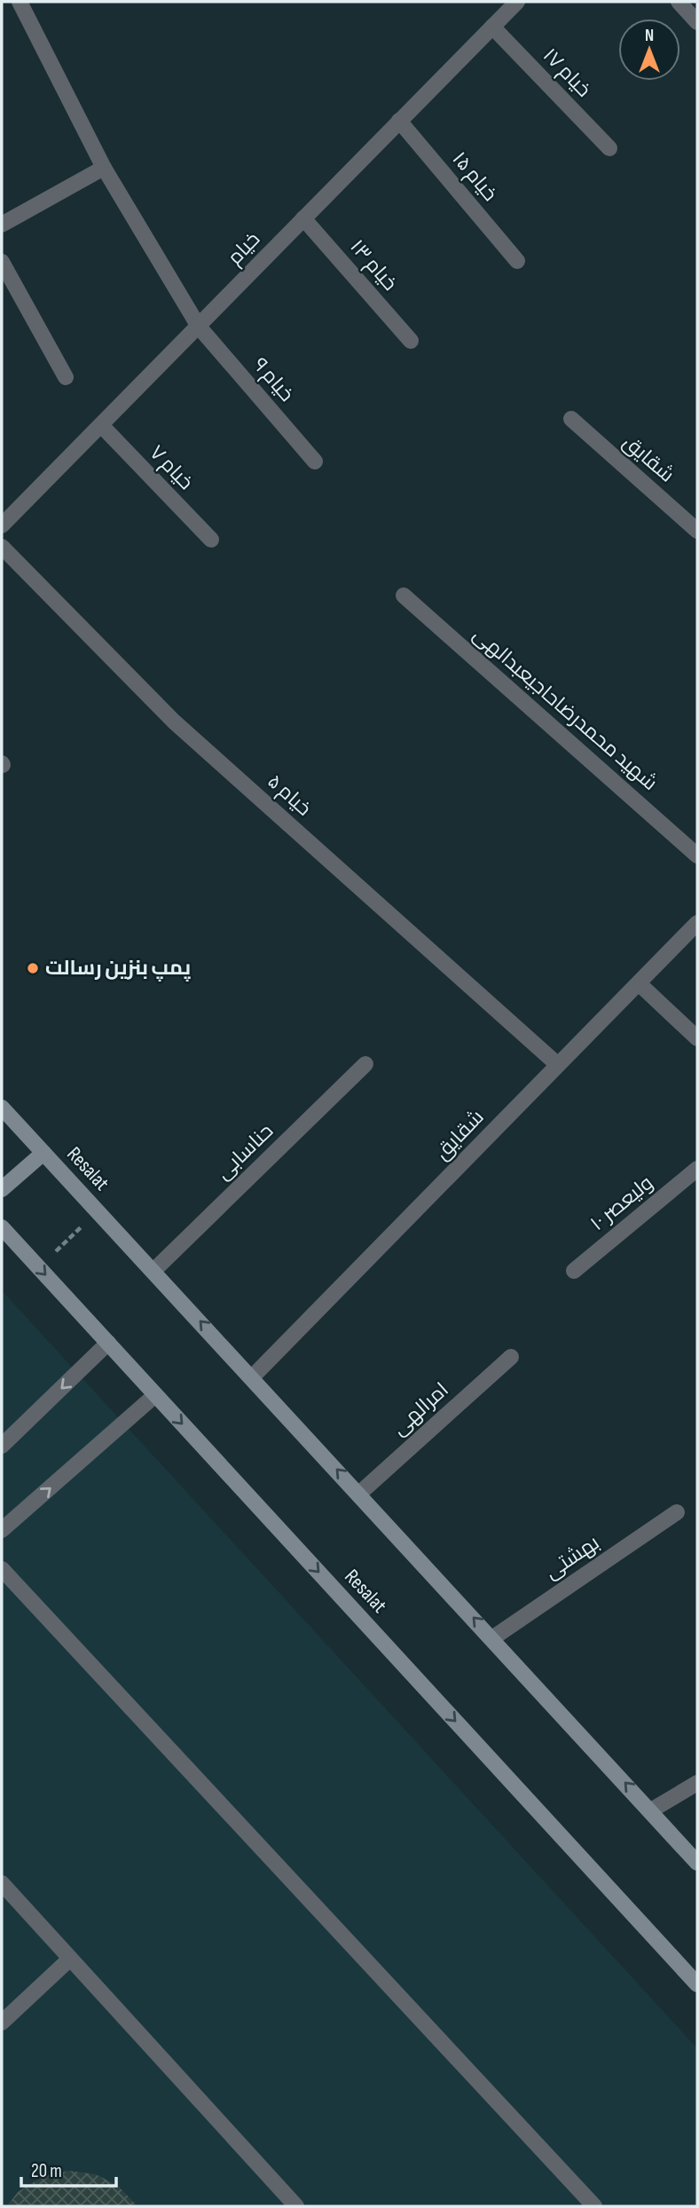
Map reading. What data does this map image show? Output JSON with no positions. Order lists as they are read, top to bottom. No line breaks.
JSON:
{"streets":{"main road":["Resalat"],"street":["خیام ۱۷","خیام ۱۵","خیام","خیام ۱۳","خیام ۹","شقایق","خیام ۷","شهید محمدرضاحاجیعبدالهی","خیام ۵","حناسابی","ولیعصر ۱۰","امرالهی","بهشتی"]},"crossings":[["خیام ۱۷","خیام"],["خیام ۱۵","خیام"],["خیام","خیام ۱۳"],["خیام","خیام ۹"],["خیام","خیام ۷"],["شقایق","خیام ۵"],["شقایق","Resalat"],["حناسابی","Resalat"],["Resalat","امرالهی"],["Resalat","بهشتی"]],"places":["پمپ بنزین رسالت"],"scale_bar":"20 m","north":"top"}
